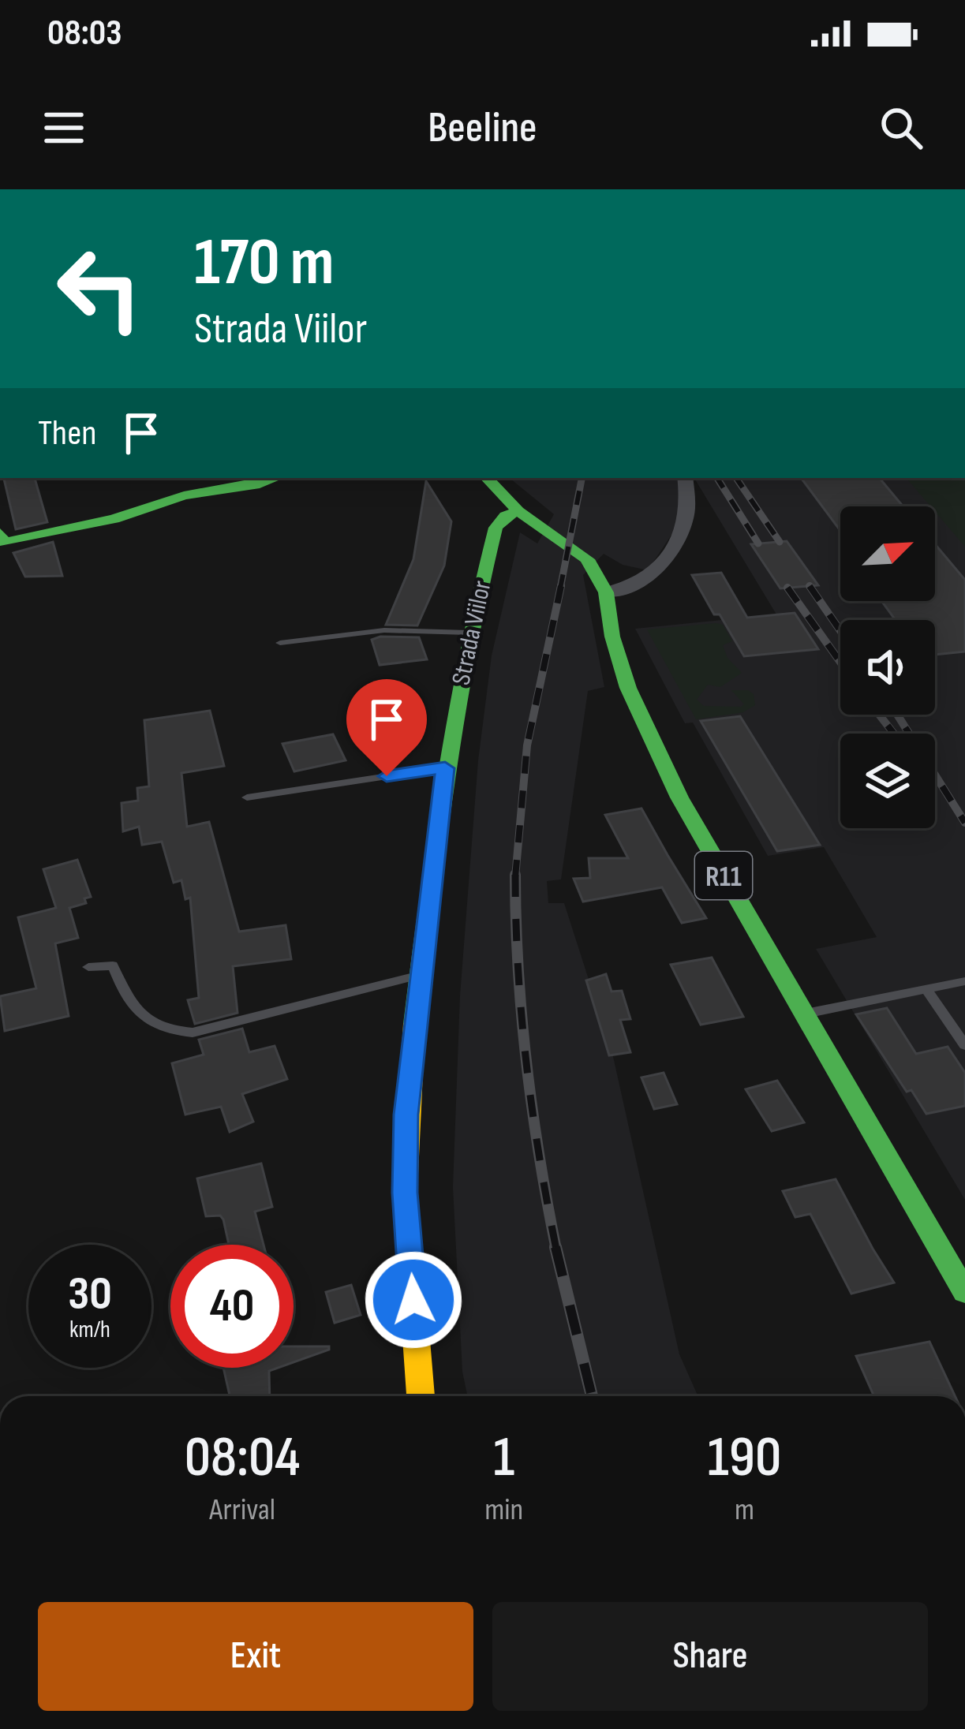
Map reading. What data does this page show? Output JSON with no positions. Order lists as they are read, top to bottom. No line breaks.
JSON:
{"streets":{"street":["Strada Viilor","R11"]},"crossings":[["Strada Viilor","R11"]],"north":"top right","page":{"status":"08:03","header":"Beeline","turn":["170 m","Strada Viilor"],"then":"Then","speed":"30 km/h","limit":"40","eta":["08:04","Arrival","1","min","190","m"],"buttons":["Exit","Share"]}}
